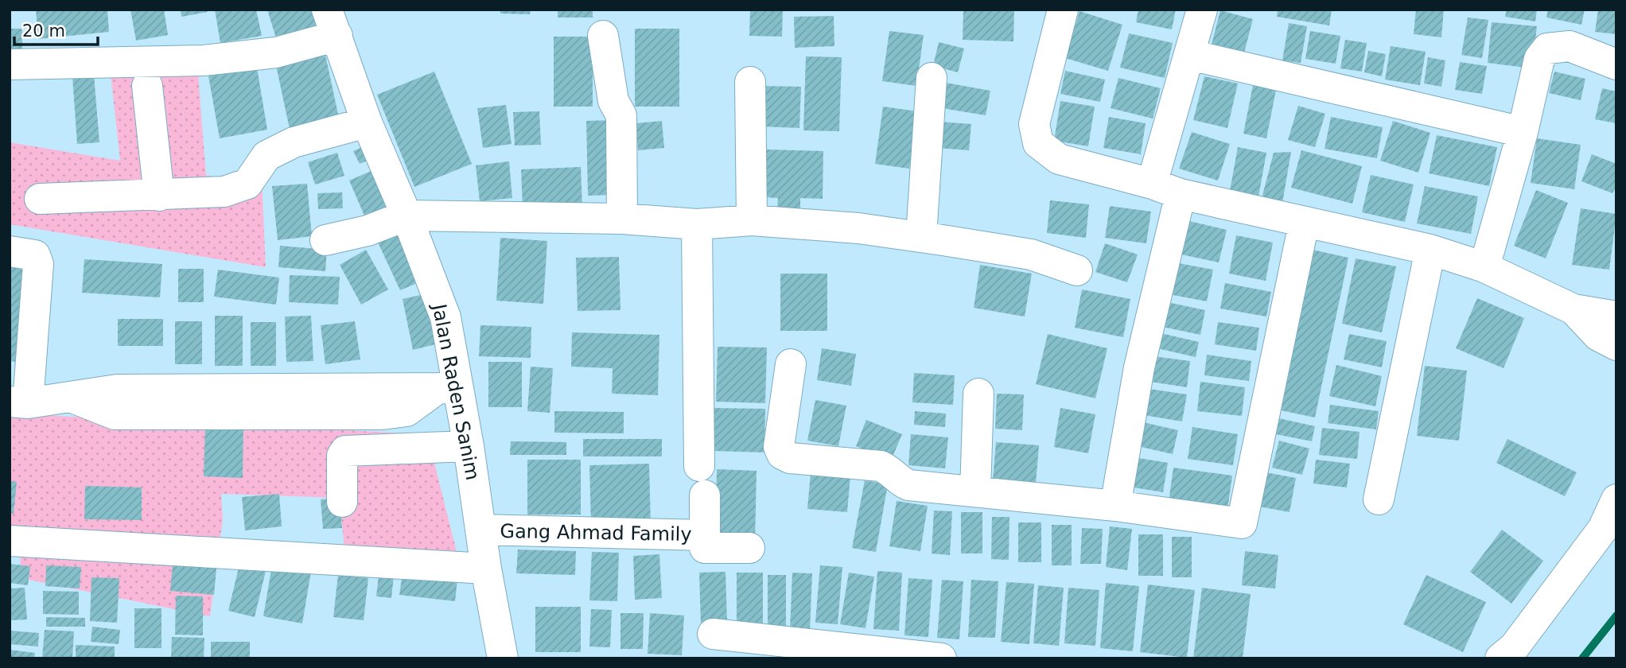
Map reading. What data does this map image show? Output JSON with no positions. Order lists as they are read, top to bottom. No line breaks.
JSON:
{"streets":{"street":["Jalan Raden Sanim","Gang Ahmad Family"]},"crossings":[["Jalan Raden Sanim","Gang Ahmad Family"]],"scale_bar":"20 m"}
